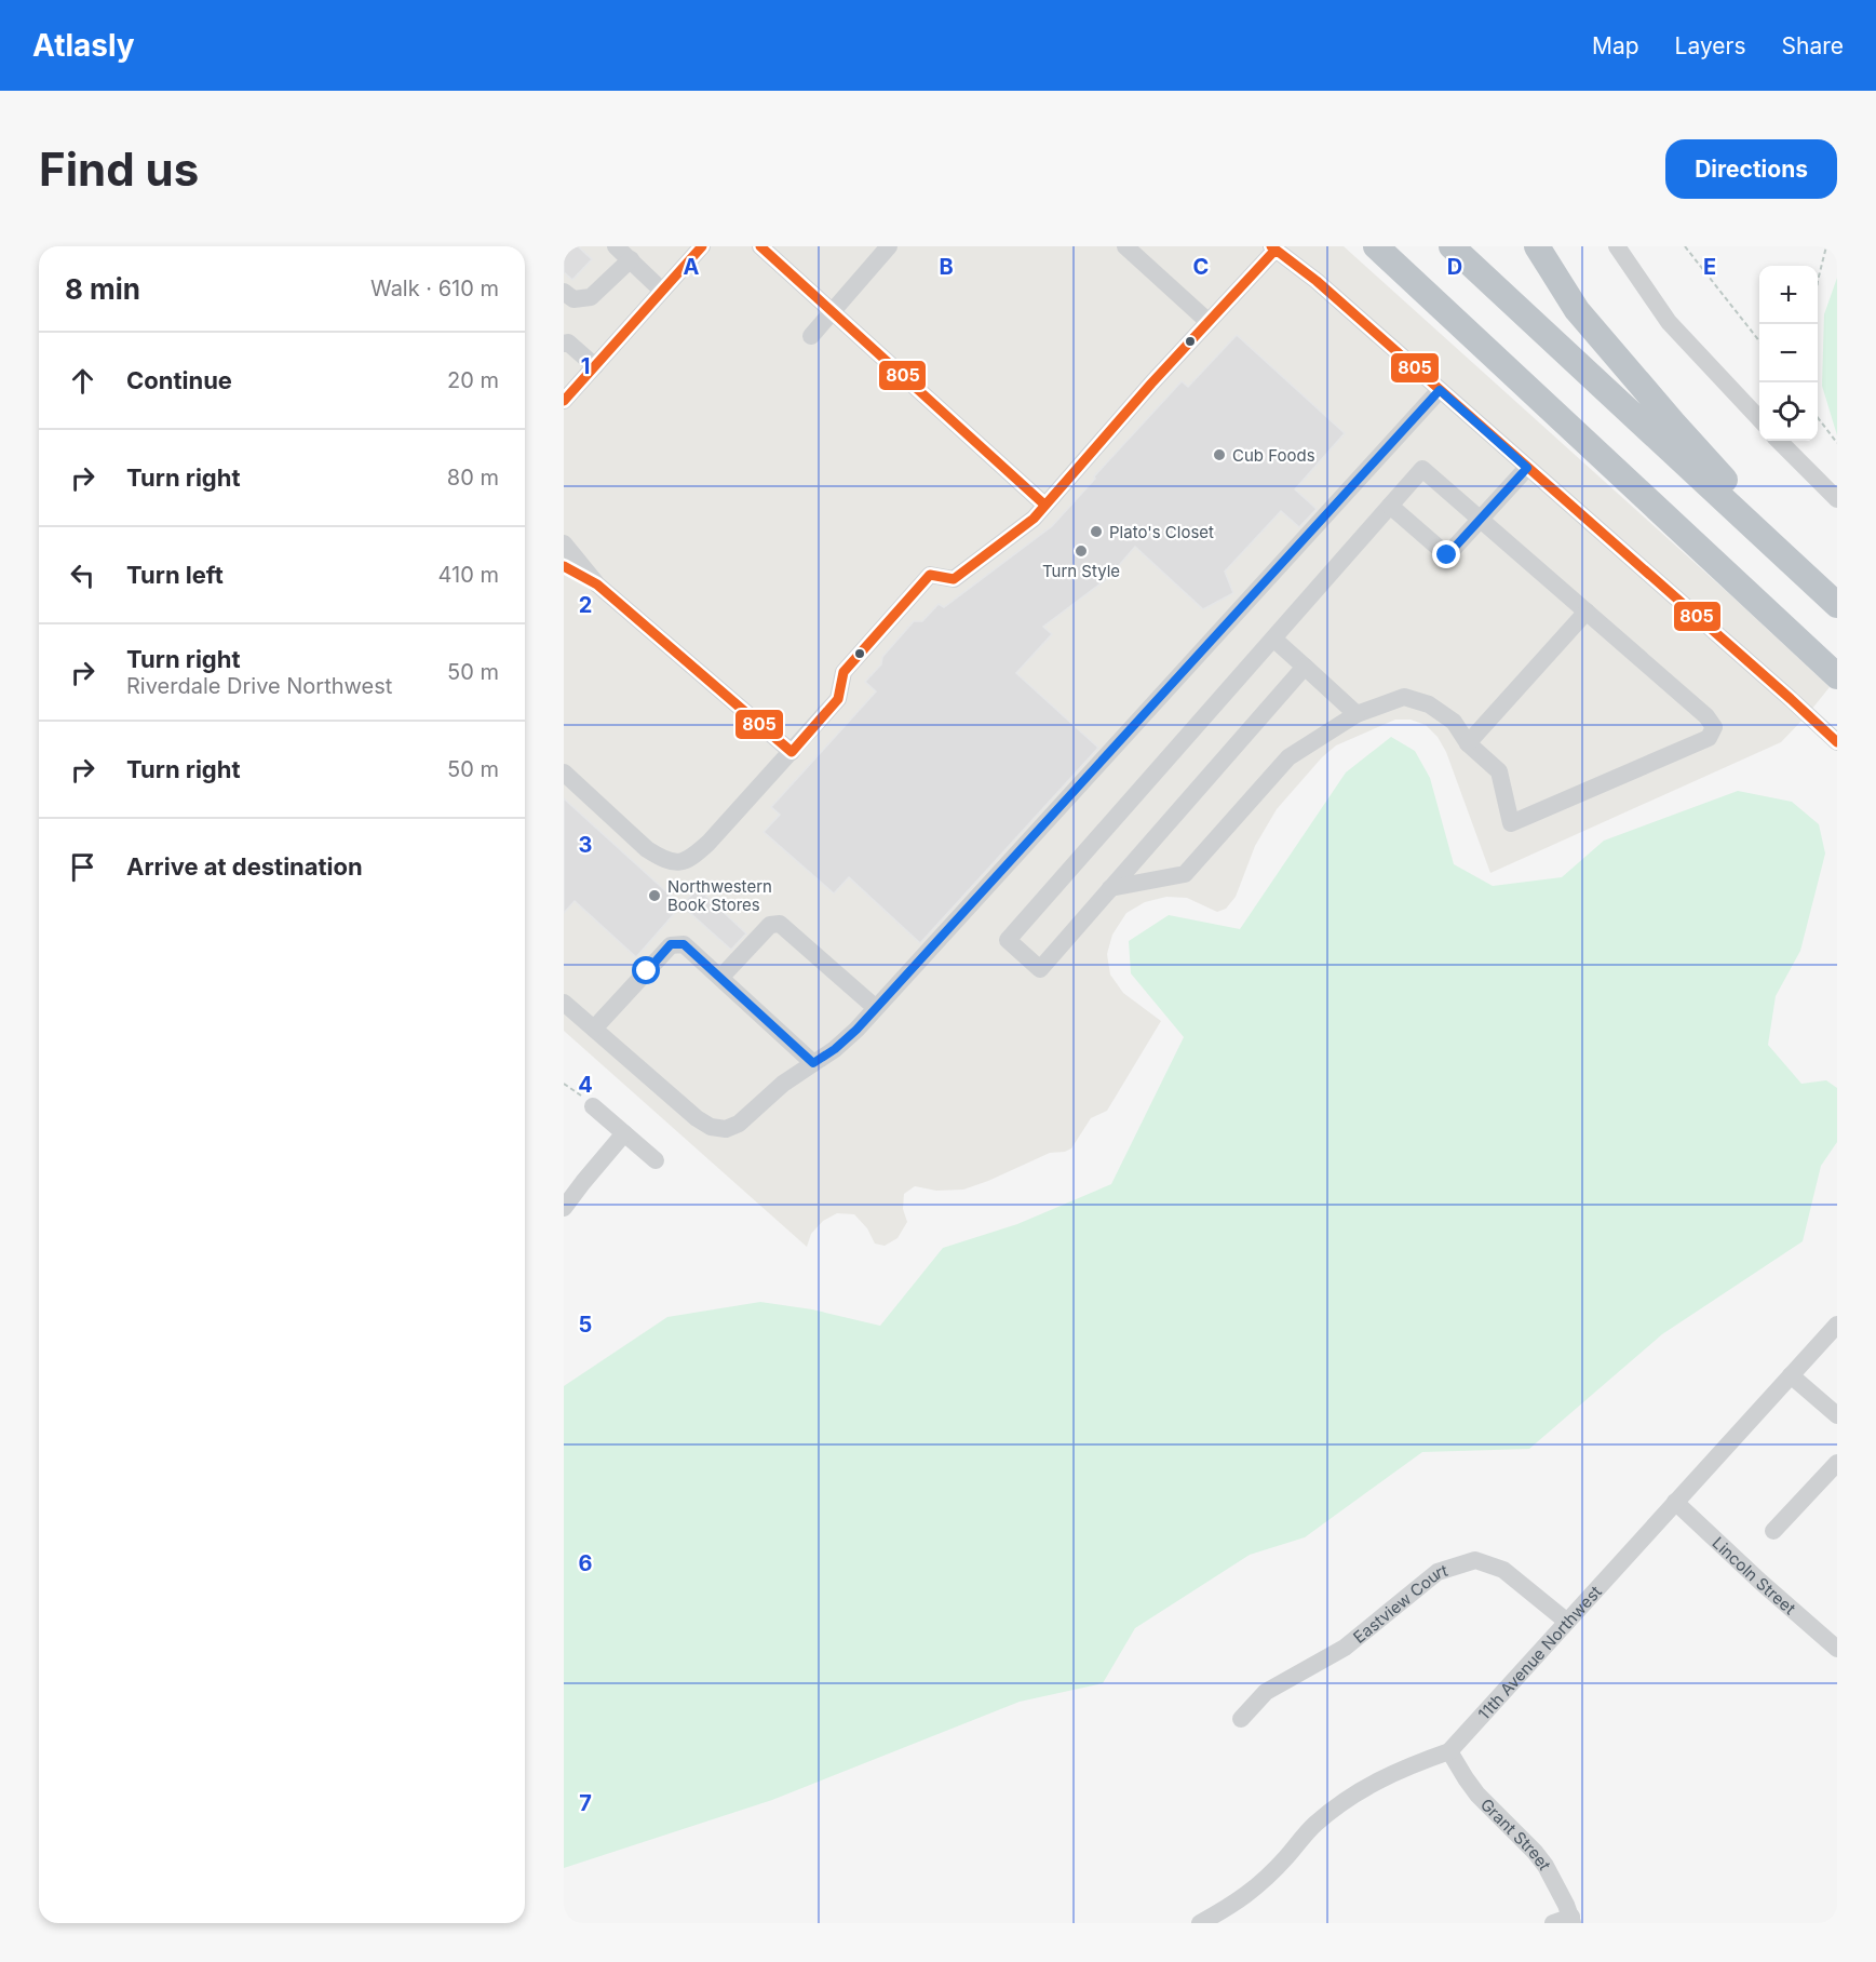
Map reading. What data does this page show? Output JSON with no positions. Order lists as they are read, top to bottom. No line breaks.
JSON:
{"streets":{"street":["Lincoln Street","Eastview Court","11th Avenue Northwest","Grant Street"]},"crossings":[["Lincoln Street","11th Avenue Northwest"],["Eastview Court","11th Avenue Northwest"],["11th Avenue Northwest","Grant Street"]],"places":["Cub Foods","Plato's Closet","Turn Style","Northwestern Book Stores"],"lines":["transit line 805"],"page":{"header":"Atlasly","nav":["Map","Layers","Share"],"buttons":"Directions","title":"Find us","heading":["8 min","Walk · 610 m"],"map_buttons":["+","−"],"list":[["Continue","20 m"],["Turn right","80 m"],["Turn left","410 m"],["Turn right","Riverdale Drive Northwest","50 m"],["Turn right","50 m"],"Arrive at destination"]},"grid":{"columns":["A","B","C","D","E"],"rows":["1","2","3","4","5","6","7"]}}
